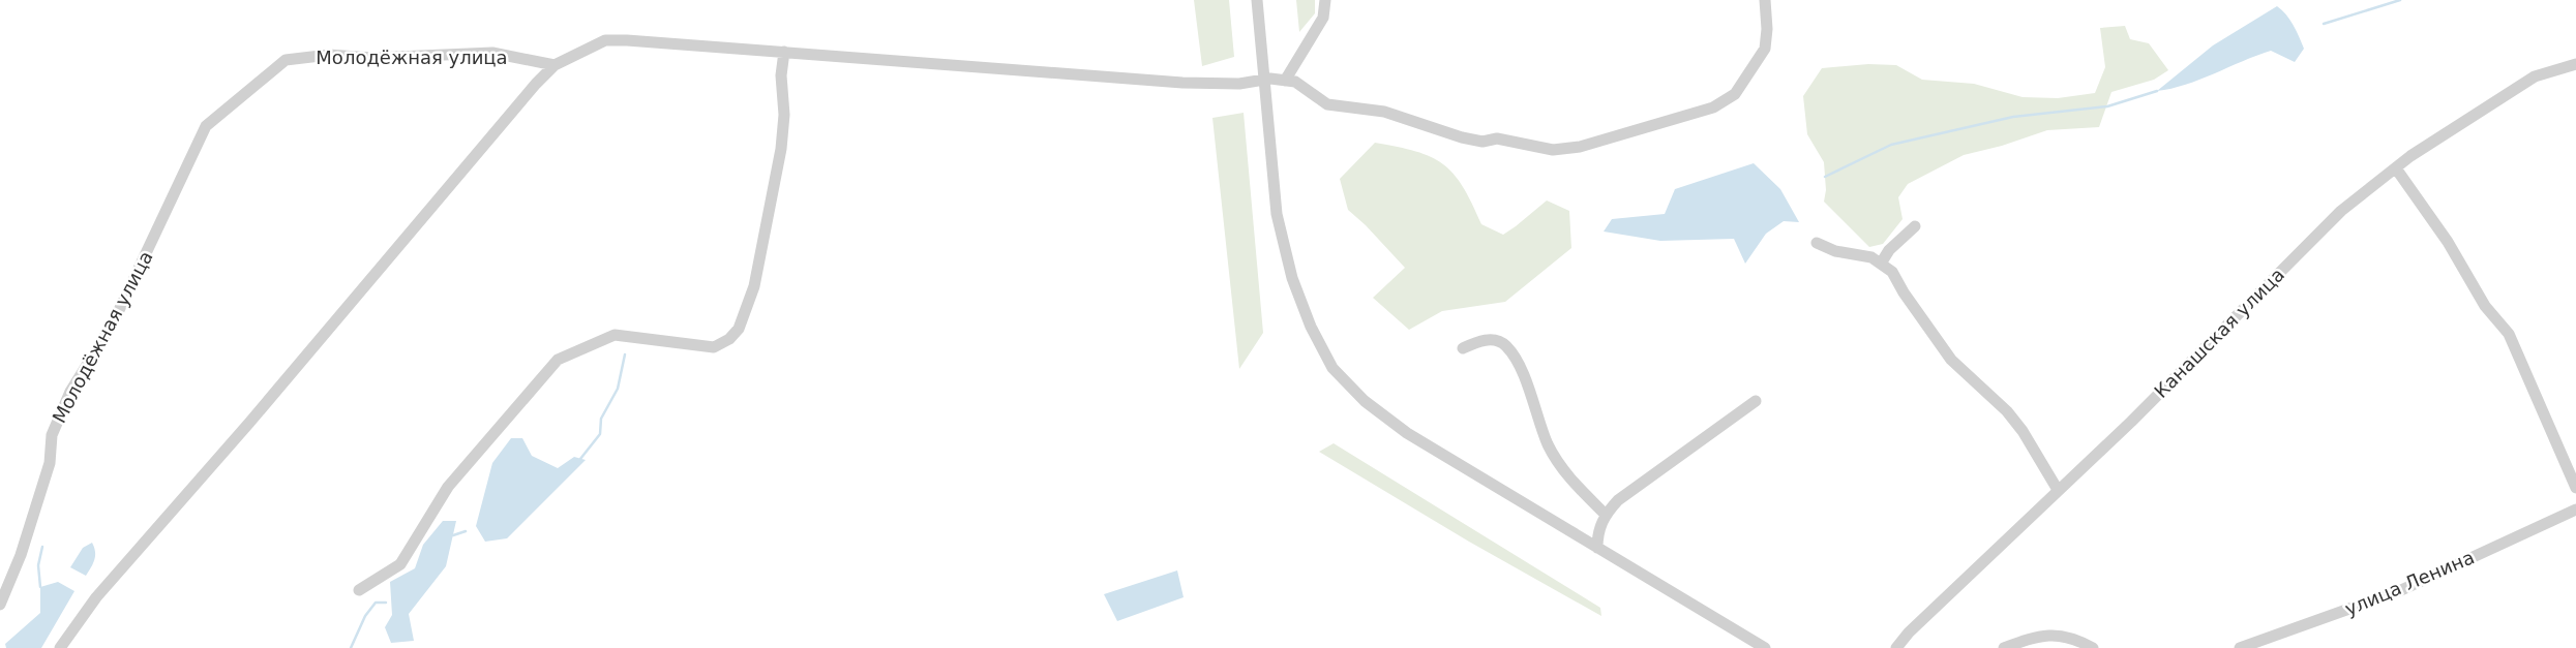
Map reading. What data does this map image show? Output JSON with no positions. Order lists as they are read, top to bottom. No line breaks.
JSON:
{"streets":{"street":["Молодёжная улица","Канашская улица","улица Ленина"]}}
